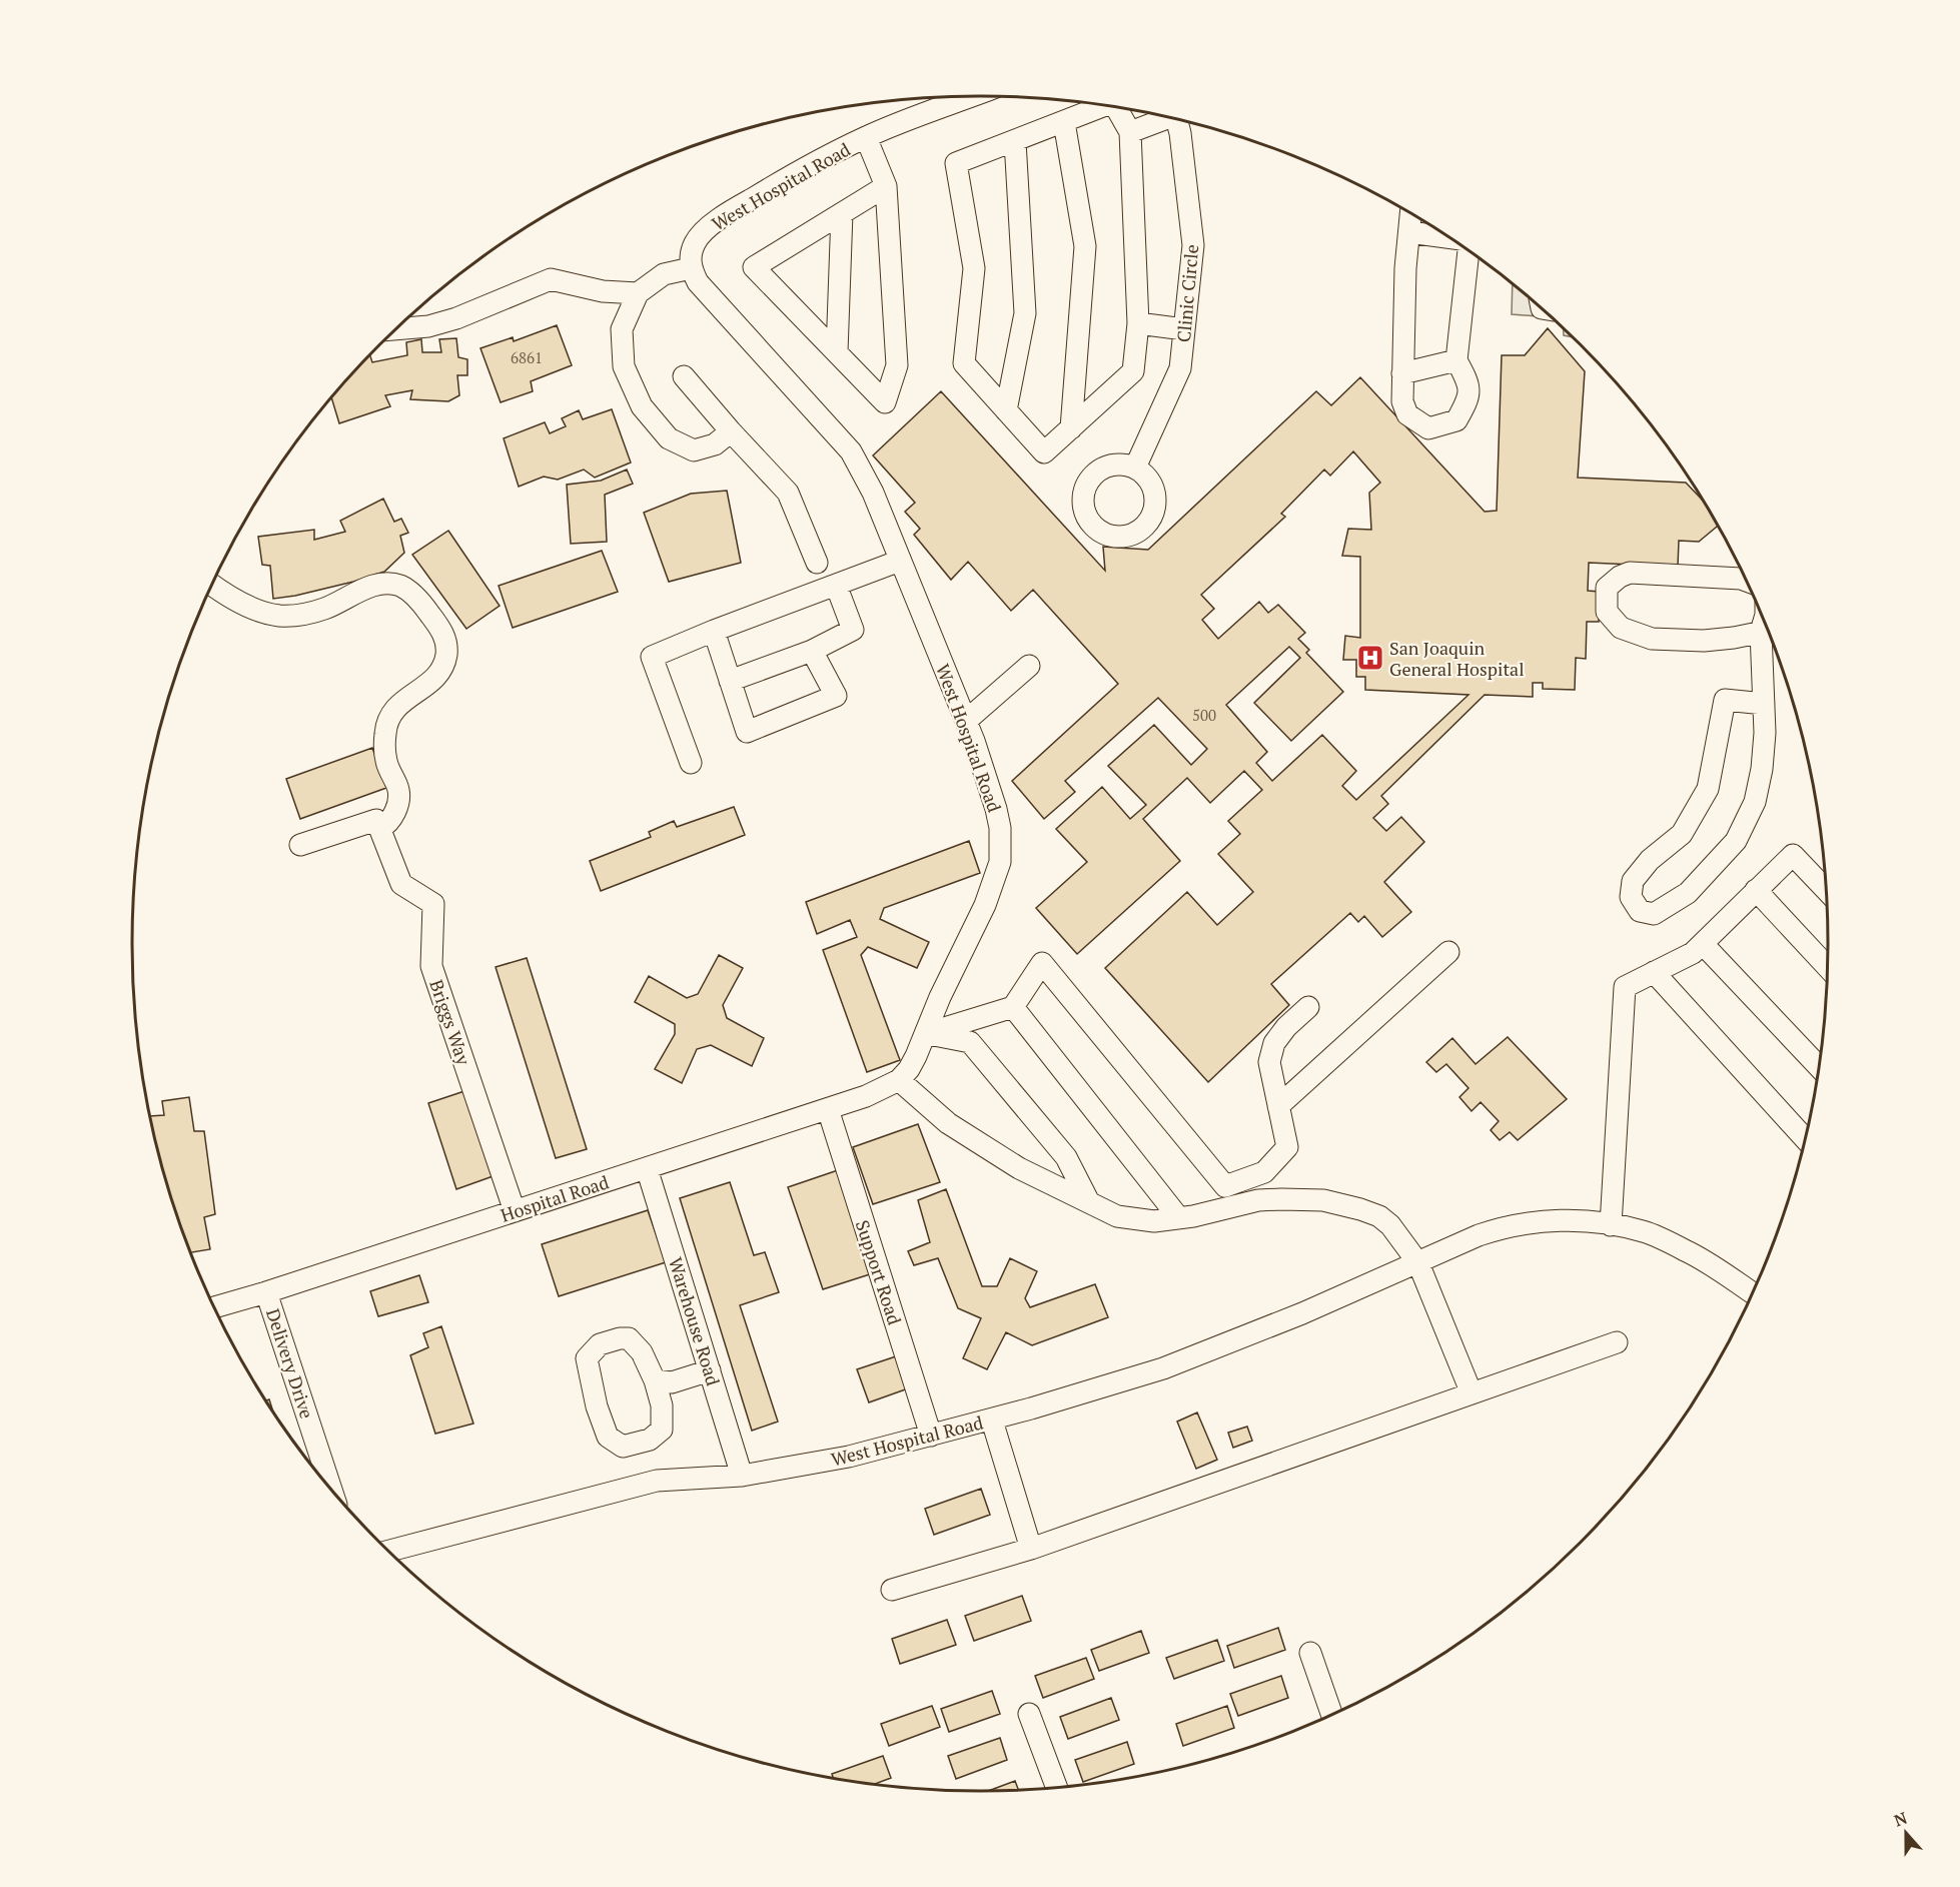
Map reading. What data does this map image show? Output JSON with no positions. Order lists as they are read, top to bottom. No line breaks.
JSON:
{"streets":{"street":["West Hospital Road","Clinic Circle","Briggs Way","Hospital Road","Support Road","Warehouse Road","Delivery Drive"]},"crossings":[["West Hospital Road","Hospital Road"],["West Hospital Road","Support Road"],["West Hospital Road","Warehouse Road"],["Briggs Way","Hospital Road"],["Hospital Road","Support Road"],["Hospital Road","Warehouse Road"],["Hospital Road","Delivery Drive"]],"places":{"hospital":["San Joaquin General Hospital"]},"house_numbers":["6861","500"],"north":"top"}
